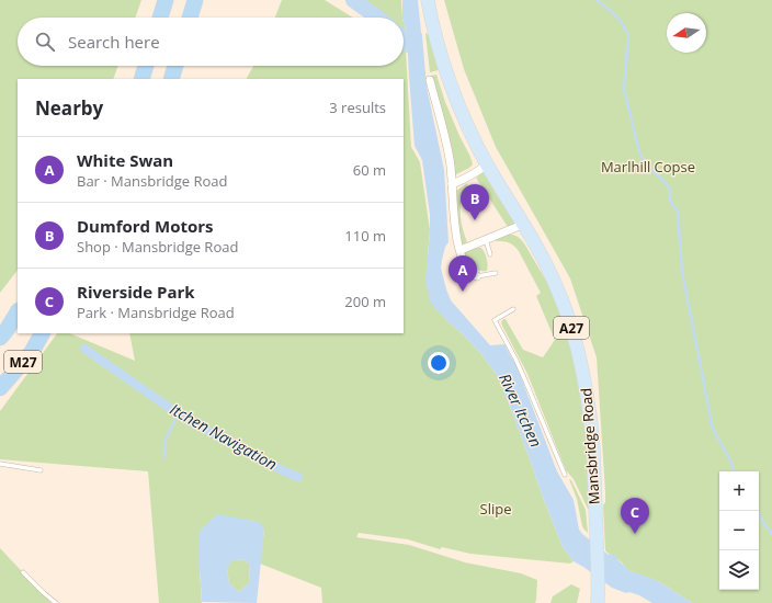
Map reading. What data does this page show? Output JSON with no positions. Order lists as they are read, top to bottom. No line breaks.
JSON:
{"streets":{"highway":["M27"],"main road":["A27","Mansbridge Road"]},"water":["River Itchen","Itchen Navigation"],"parks":["Marlhill Copse","Slipe"],"north":"left","page":{"search":"Search here","heading":["Nearby","3 results"],"list":[{"mark":"A","name":"White Swan","note":"Bar · Mansbridge Road","value":"60 m"},{"mark":"B","name":"Dumford Motors","note":"Shop · Mansbridge Road","value":"110 m"},{"mark":"C","name":"Riverside Park","note":"Park · Mansbridge Road","value":"200 m"}],"pins":["B","A","C"],"map_buttons":["+","−"]}}
